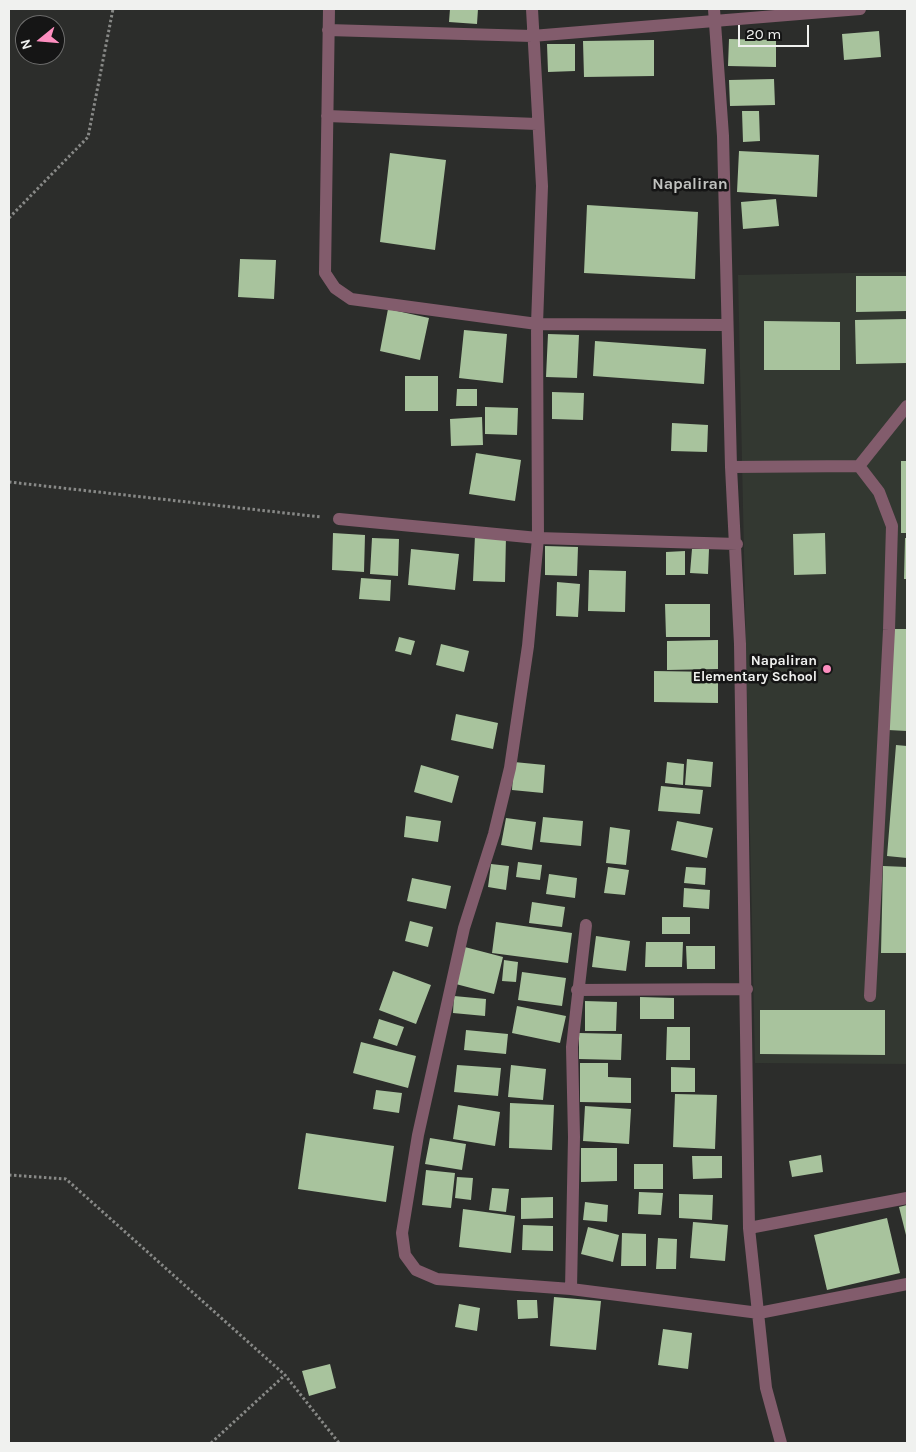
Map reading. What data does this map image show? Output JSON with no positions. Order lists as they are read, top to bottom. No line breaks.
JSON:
{"districts":["Napaliran"],"places":["Napaliran Elementary School"],"scale_bar":"20 m","north":"left"}
